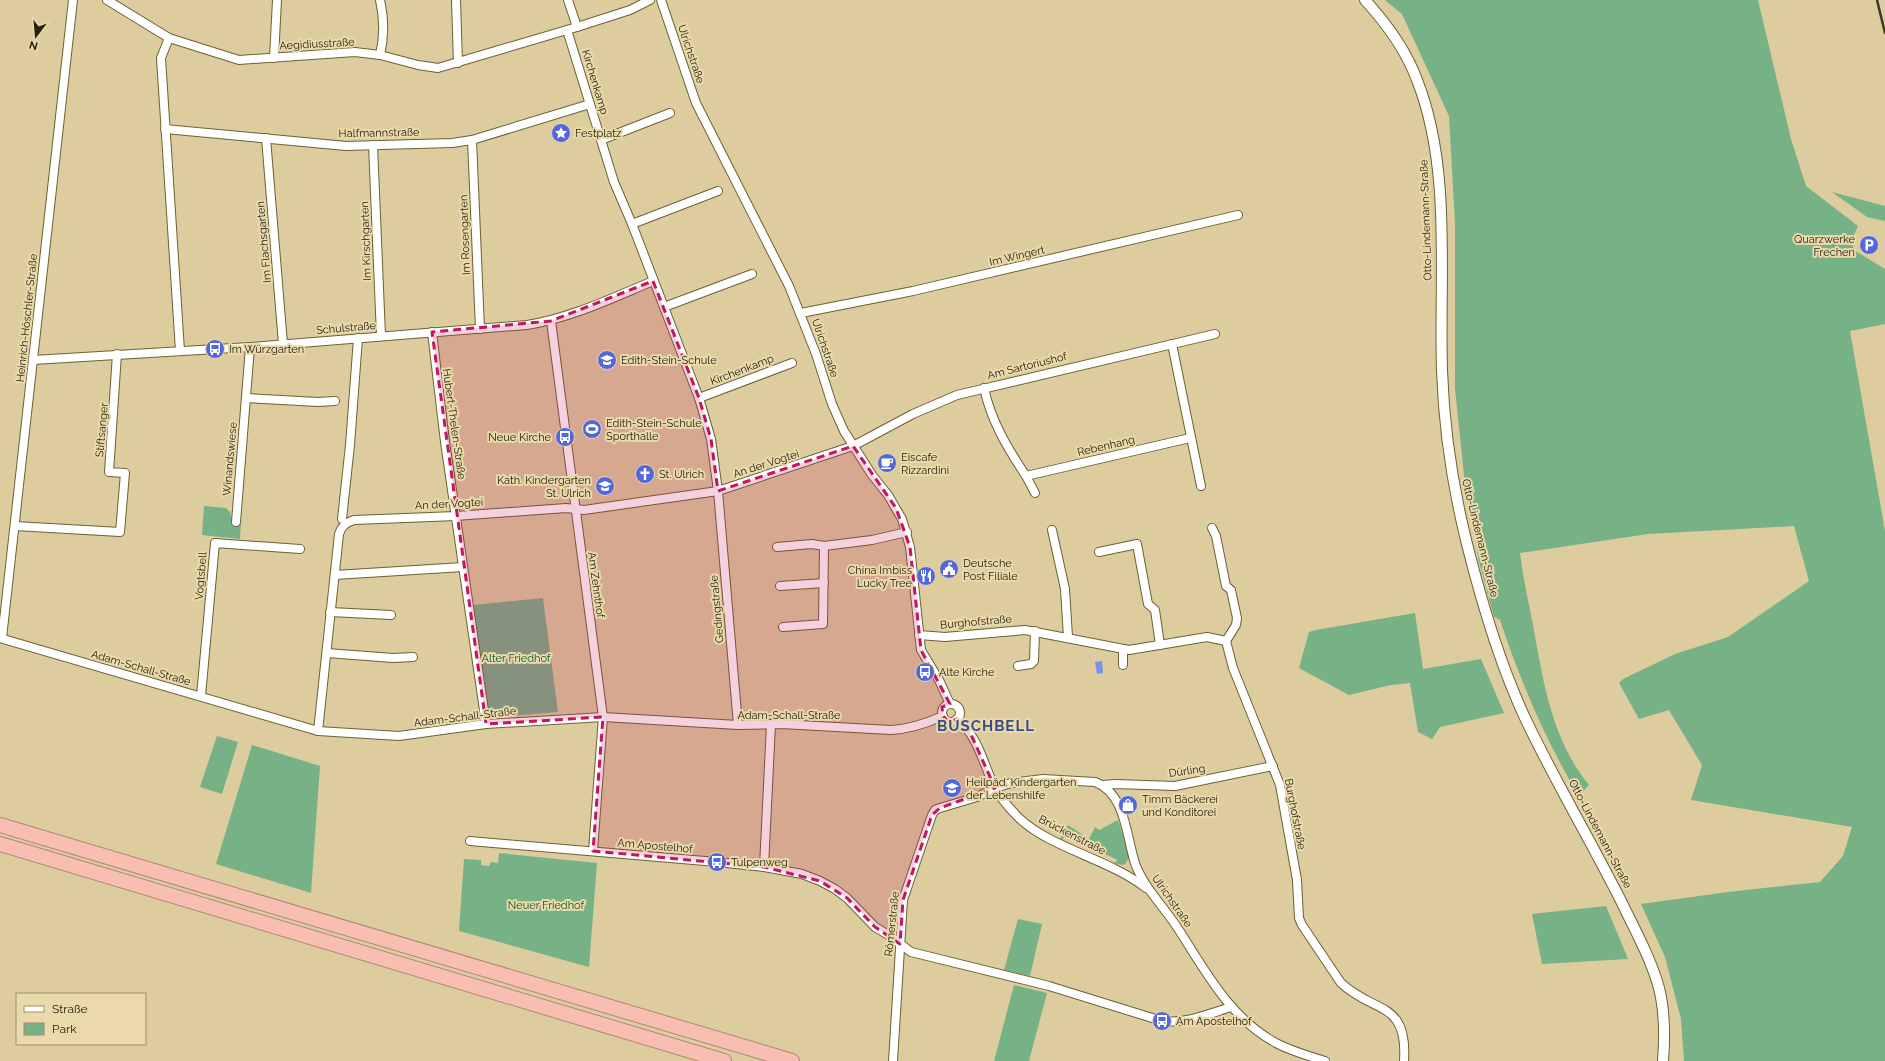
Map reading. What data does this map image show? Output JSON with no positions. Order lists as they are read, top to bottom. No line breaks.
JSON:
{"streets":{"street":["Aegidiusstraße","Ulrichstraße","Kirchenkamp","Halfmannstraße","Otto-Lindemann-Straße","Im Rosengarten","Im Kirschgarten","Im Flachsgarten","Im Wingert","Heinrich-Höschler-Straße","Schulstraße","Am Sartoriushof","Hubert-Thelen-Straße","Stiftsanger","Rebenhang","Winandswiese","An der Vogtei","Vogtsbell","Am Zehnthof","Gedingstraße","Burghofstraße","Adam-Schall-Straße","Dürling","Brückenstraße","Am Apostelhof","Römerstraße"]},"crossings":[["Aegidiusstraße","Kirchenkamp"],["Ulrichstraße","Im Wingert"],["Ulrichstraße","Am Sartoriushof"],["Ulrichstraße","An der Vogtei"],["Ulrichstraße","Burghofstraße"],["Ulrichstraße","Adam-Schall-Straße"],["Ulrichstraße","Dürling"],["Ulrichstraße","Brückenstraße"],["Ulrichstraße","Am Apostelhof"],["Kirchenkamp","Halfmannstraße"],["Kirchenkamp","Schulstraße"],["Kirchenkamp","An der Vogtei"],["Kirchenkamp","Gedingstraße"],["Halfmannstraße","Im Rosengarten"],["Halfmannstraße","Im Kirschgarten"],["Halfmannstraße","Im Flachsgarten"],["Im Rosengarten","Schulstraße"],["Im Kirschgarten","Schulstraße"],["Im Flachsgarten","Schulstraße"],["Heinrich-Höschler-Straße","Schulstraße"],["Heinrich-Höschler-Straße","Stiftsanger"],["Heinrich-Höschler-Straße","Adam-Schall-Straße"],["Schulstraße","Hubert-Thelen-Straße"],["Schulstraße","Stiftsanger"],["Schulstraße","Winandswiese"],["Schulstraße","Am Zehnthof"],["Am Sartoriushof","An der Vogtei"],["Hubert-Thelen-Straße","An der Vogtei"],["Hubert-Thelen-Straße","Adam-Schall-Straße"],["An der Vogtei","Am Zehnthof"],["An der Vogtei","Gedingstraße"],["An der Vogtei","Adam-Schall-Straße"],["Vogtsbell","Adam-Schall-Straße"],["Am Zehnthof","Adam-Schall-Straße"],["Am Zehnthof","Am Apostelhof"],["Gedingstraße","Adam-Schall-Straße"],["Burghofstraße","Dürling"],["Brückenstraße","Römerstraße"],["Am Apostelhof","Römerstraße"]],"districts":["BUSCHBELL"],"parks":["Alter Friedhof","Neuer Friedhof"],"places":{"place":["Festplatz"],"parking":["Quarzwerke Frechen"],"bus stop":["Im Würzgarten","Neue Kirche","Alte Kirche","Tulpenweg","Am Apostelhof"],"school or university":["Edith-Stein-Schule","Kath. Kindergarten St. Ulrich","Heilpäd. Kindergarten der Lebenshilfe"],"sports":["Edith-Stein-Schule Sporthalle"],"cafe":["Eiscafe Rizzardini"],"church":["St. Ulrich"],"public building":["Deutsche Post Filiale"],"restaurant":["China Imbiss Lucky Tree"],"shop":["Timm Bäckerei und Konditorei"]},"legend":["Straße","Park"],"north":"bottom"}
